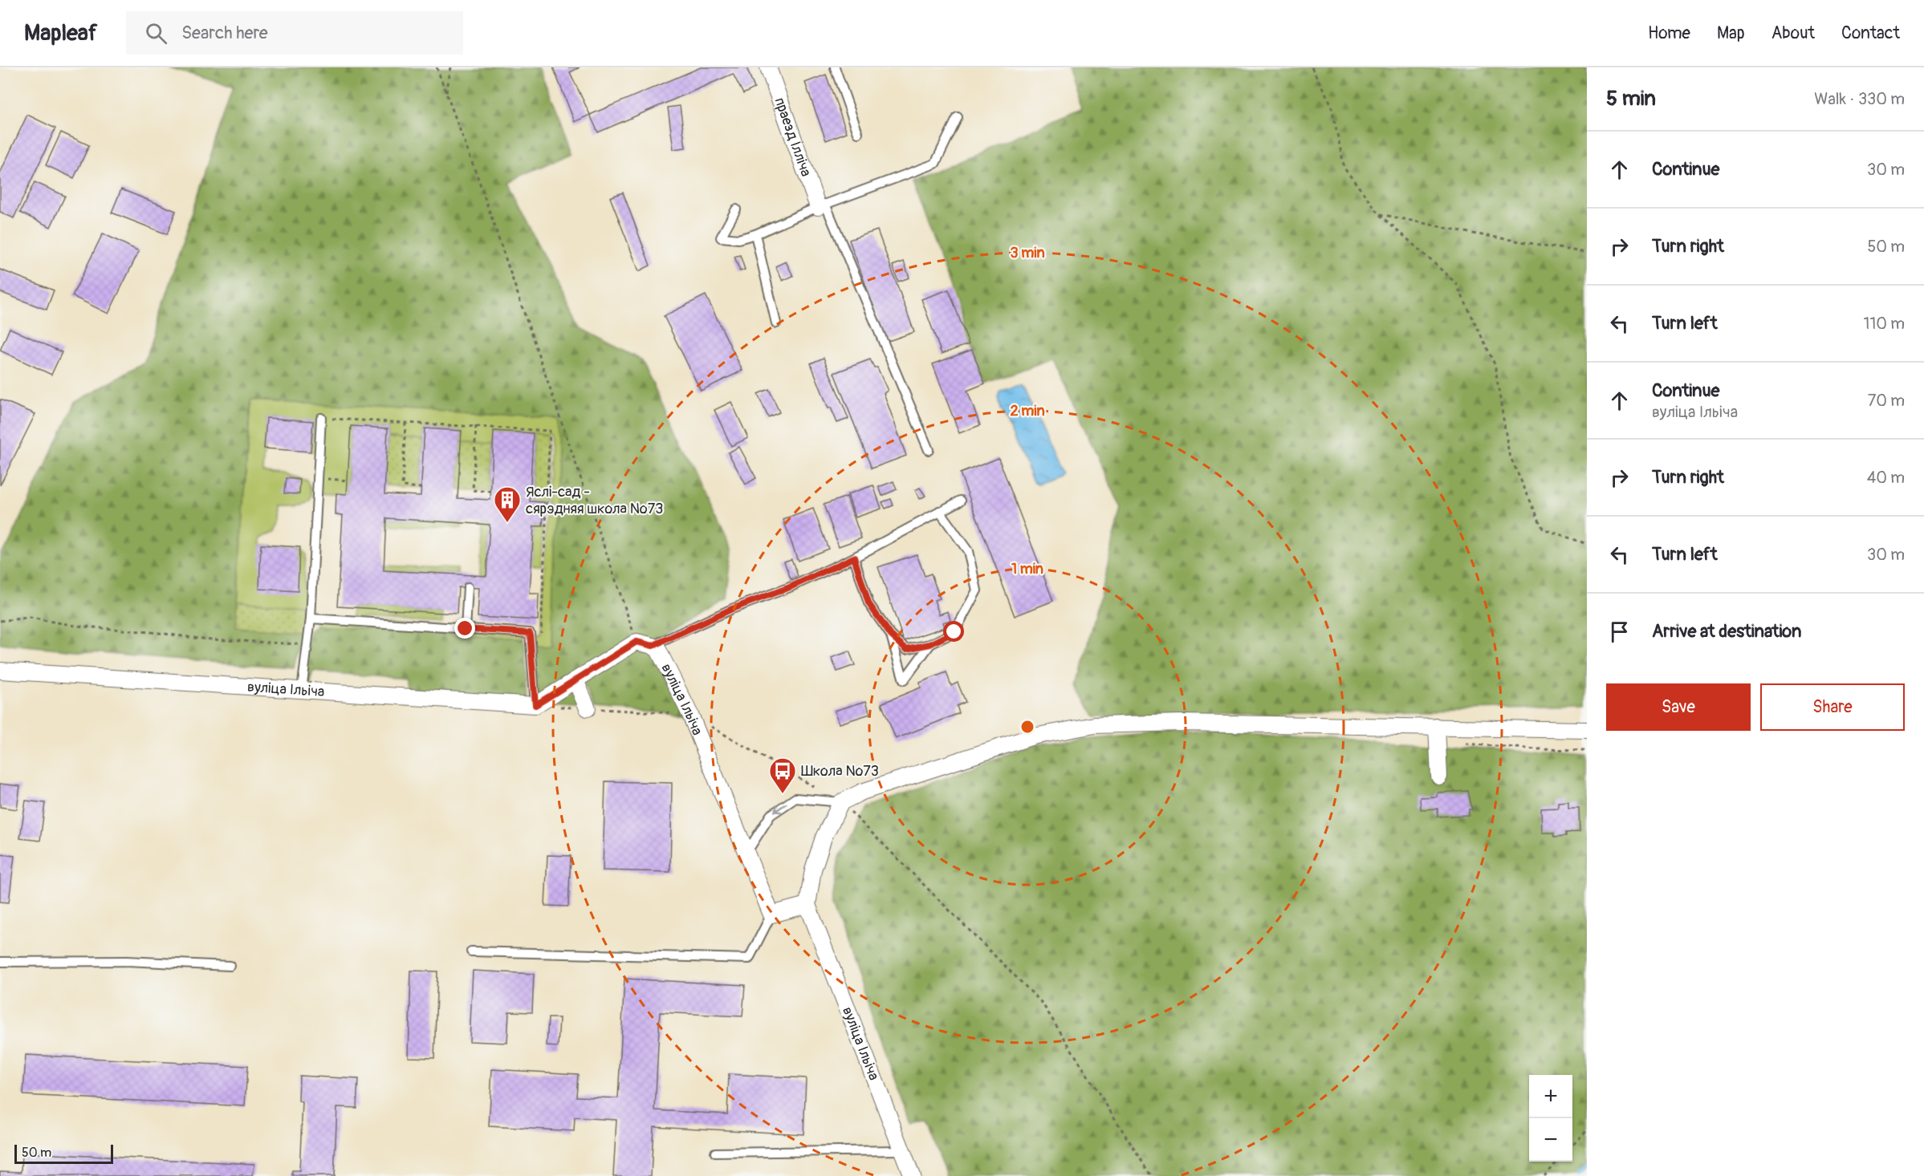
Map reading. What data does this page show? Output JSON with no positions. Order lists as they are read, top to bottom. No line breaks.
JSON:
{"streets":{"street":["праезд Ілліча","вуліца Ільіча"]},"places":{"building":["Яслі-сад - сярэдняя школа №73"],"bus stop":["Школа №73"]},"scale_bar":"50 m","page":{"header":"Mapleaf","search":"Search here","nav":["Home","Map","About","Contact"],"heading":["5 min","Walk · 330 m"],"list":[["Continue","30 m"],["Turn right","50 m"],["Turn left","110 m"],["Continue","вуліца Ільіча","70 m"],["Turn right","40 m"],["Turn left","30 m"],"Arrive at destination"],"buttons":["Save","Share"],"map_buttons":["+","−"],"scale":"50 m"},"rings":["3 min","2 min","1 min"]}
